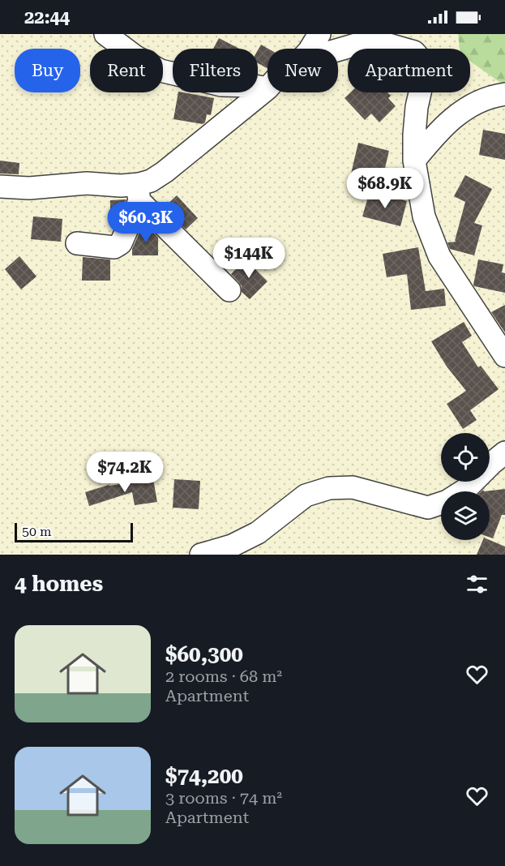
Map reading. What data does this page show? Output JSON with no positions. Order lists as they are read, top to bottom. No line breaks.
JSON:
{"scale_bar":"50 m","page":{"status":"22:44","chip":["Buy","Rent","Filters","New","Apartment"],"price":["$68.9K","$60.3K","$144K","$74.2K"],"scale":"50 m","heading":"4 homes","list":[{"name":"$60,300","note":"2 rooms · 68 m² · Apartment"},{"name":"$74,200","note":"3 rooms · 74 m² · Apartment"}]}}
